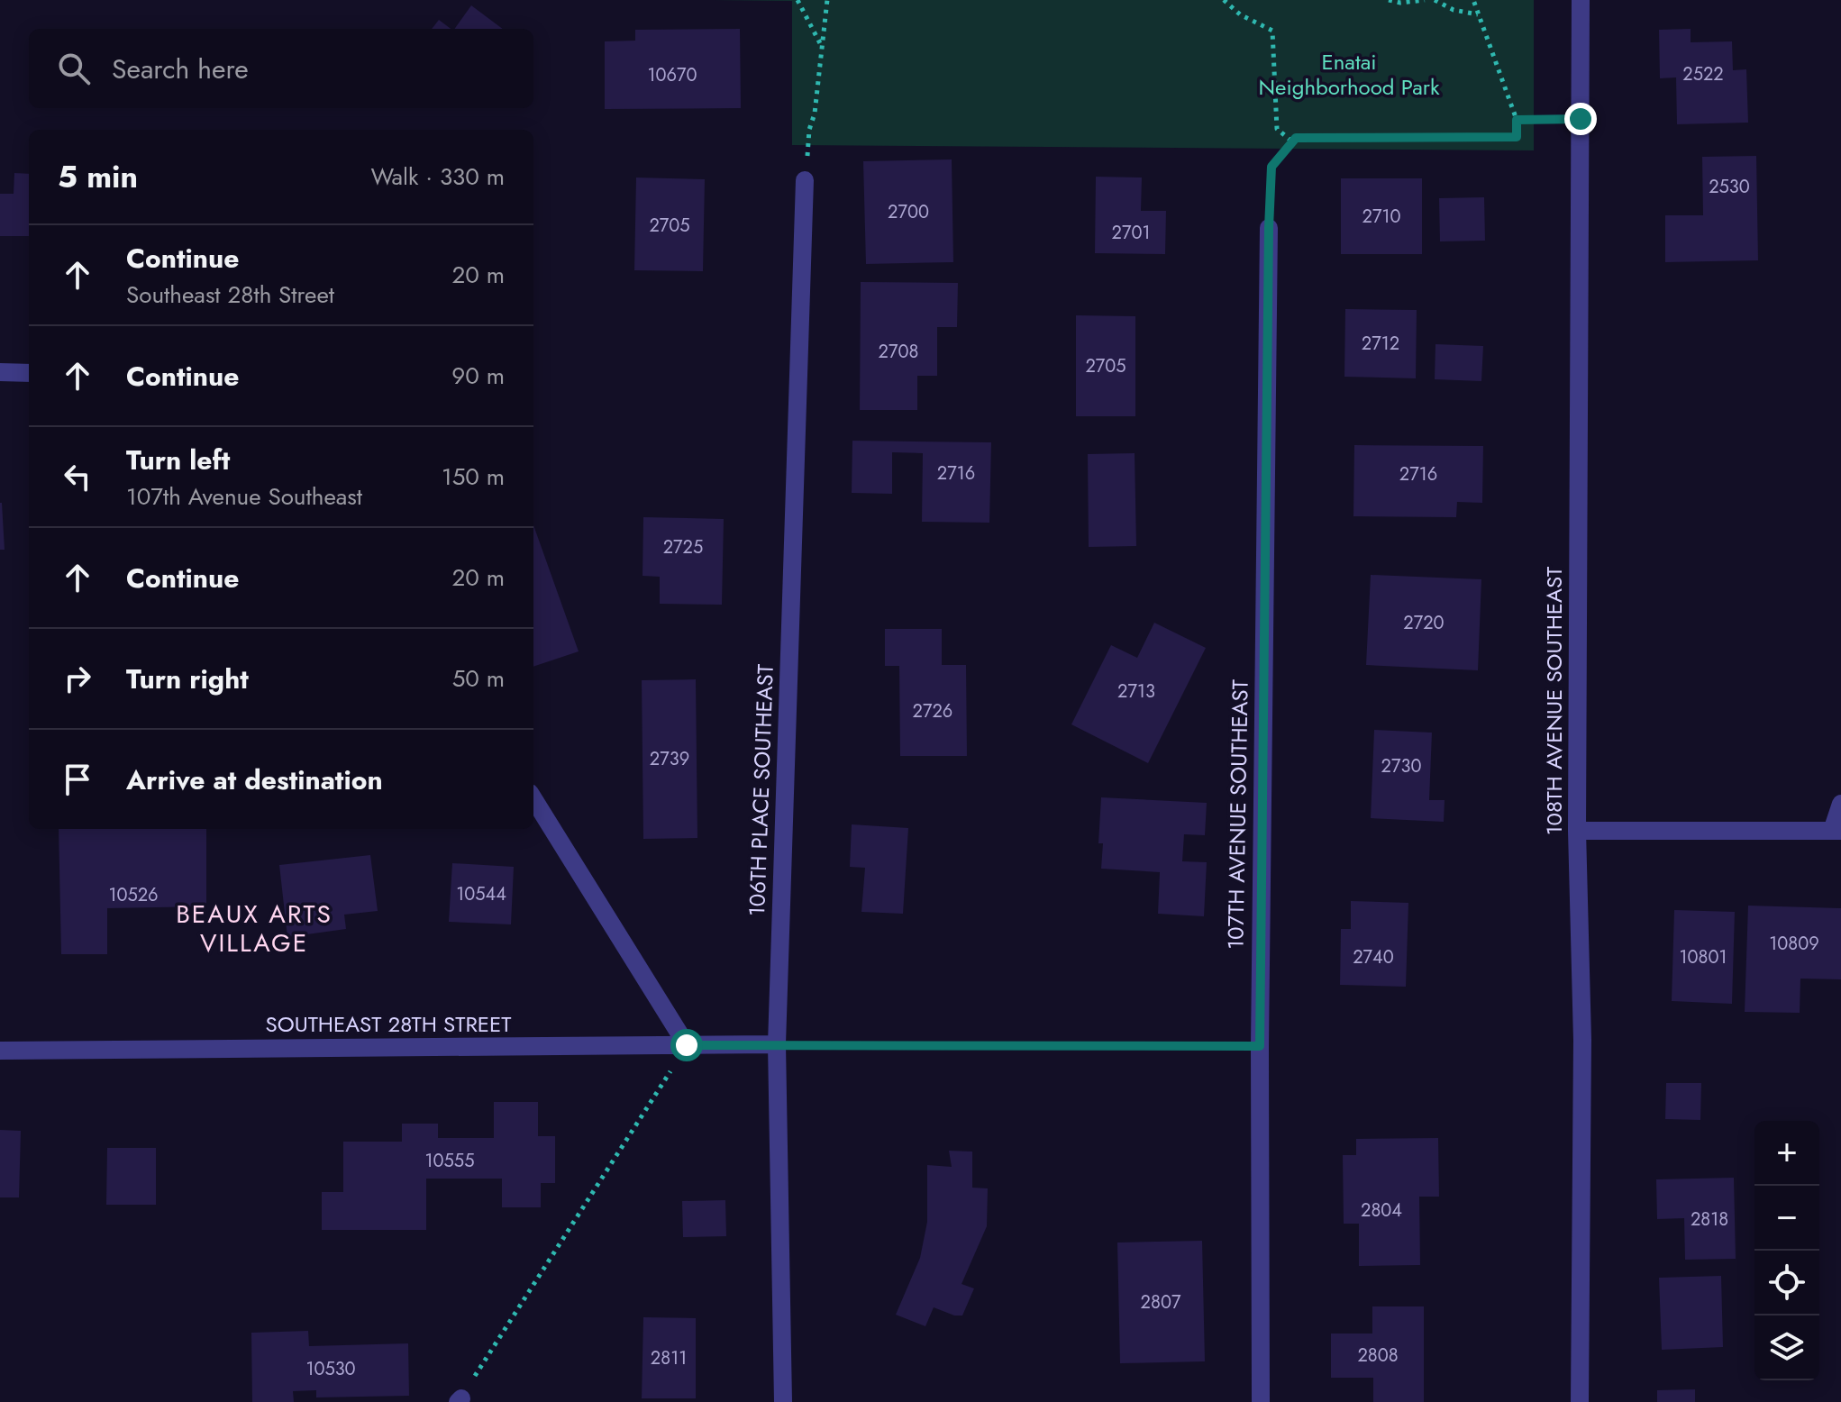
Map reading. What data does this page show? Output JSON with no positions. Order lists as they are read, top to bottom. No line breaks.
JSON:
{"streets":{"street":["108TH AVENUE SOUTHEAST","106TH PLACE SOUTHEAST","107TH AVENUE SOUTHEAST","SOUTHEAST 28TH STREET"]},"crossings":[["106TH PLACE SOUTHEAST","SOUTHEAST 28TH STREET"]],"districts":["BEAUX ARTS VILLAGE"],"parks":["Enatai Neighborhood Park"],"house_numbers":["2522","10670","2530","2700","2710","2705","2701","2712","2708","2705","2716","2716","2725","2720","2713","2726","2739","2730","10544","10526","10809","2740","10801","10555","2804","2818","2807","2808","2811","10530"],"page":{"search":"Search here","heading":["5 min","Walk · 330 m"],"list":[["Continue","Southeast 28th Street","20 m"],["Continue","90 m"],["Turn left","107th Avenue Southeast","150 m"],["Continue","20 m"],["Turn right","50 m"],"Arrive at destination"],"map_buttons":["+","−"]}}
